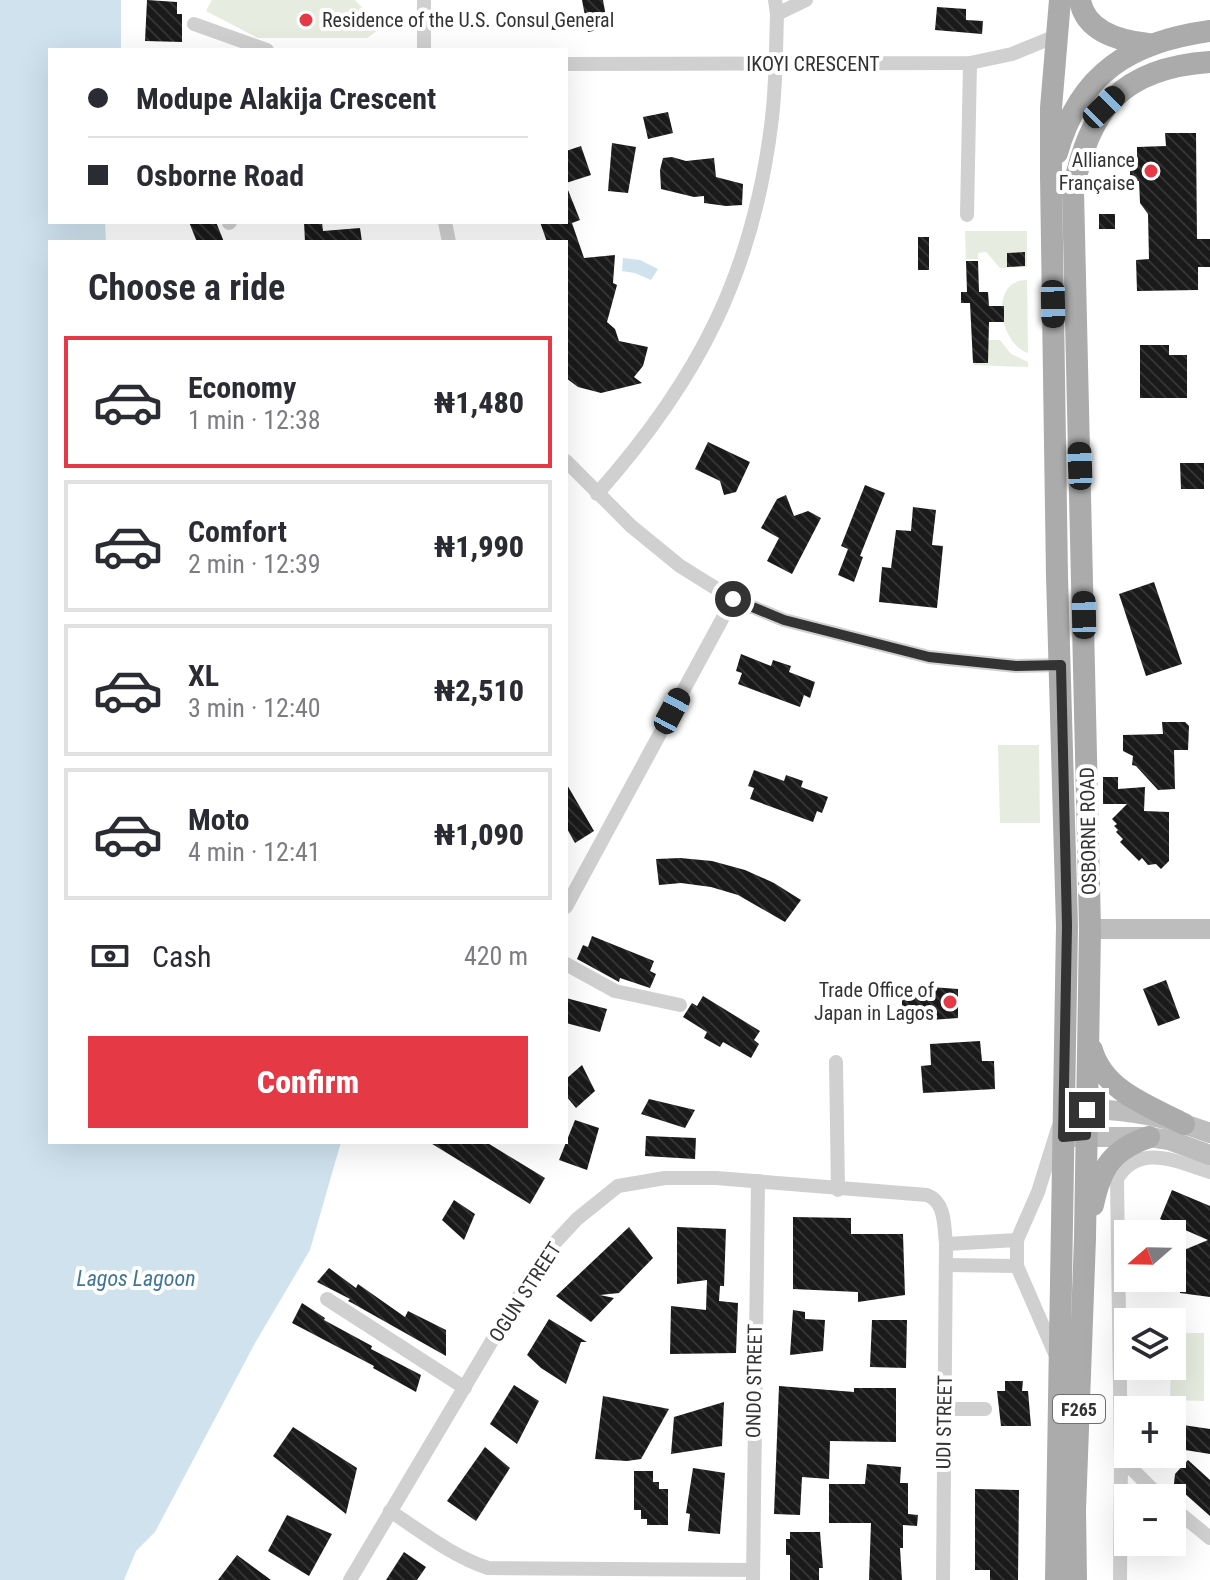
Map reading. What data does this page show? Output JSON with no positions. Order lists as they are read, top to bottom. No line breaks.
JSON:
{"streets":{"main road":["OSBORNE ROAD","F265"],"street":["IKOYI CRESCENT","OGUN STREET","ONDO STREET","UDI STREET"]},"crossings":[["IKOYI CRESCENT","OSBORNE ROAD"],["OSBORNE ROAD","F265"],["OGUN STREET","ONDO STREET"],["OGUN STREET","UDI STREET"]],"water":["Lagos Lagoon"],"places":["Residence of the U.S. Consul General","Alliance Française","Trade Office of Japan in Lagos"],"north":"left","page":{"banner":["Modupe Alakija Crescent","Osborne Road"],"heading":"Choose a ride","list":[{"name":"Economy","note":"1 min · 12:38","value":"₦1,480"},{"name":"Comfort","note":"2 min · 12:39","value":"₦1,990"},{"name":"XL","note":"3 min · 12:40","value":"₦2,510"},{"name":"Moto","note":"4 min · 12:41","value":"₦1,090"}],"pay":["Cash","420 m"],"buttons":"Confirm","map_buttons":["+","−"]}}
